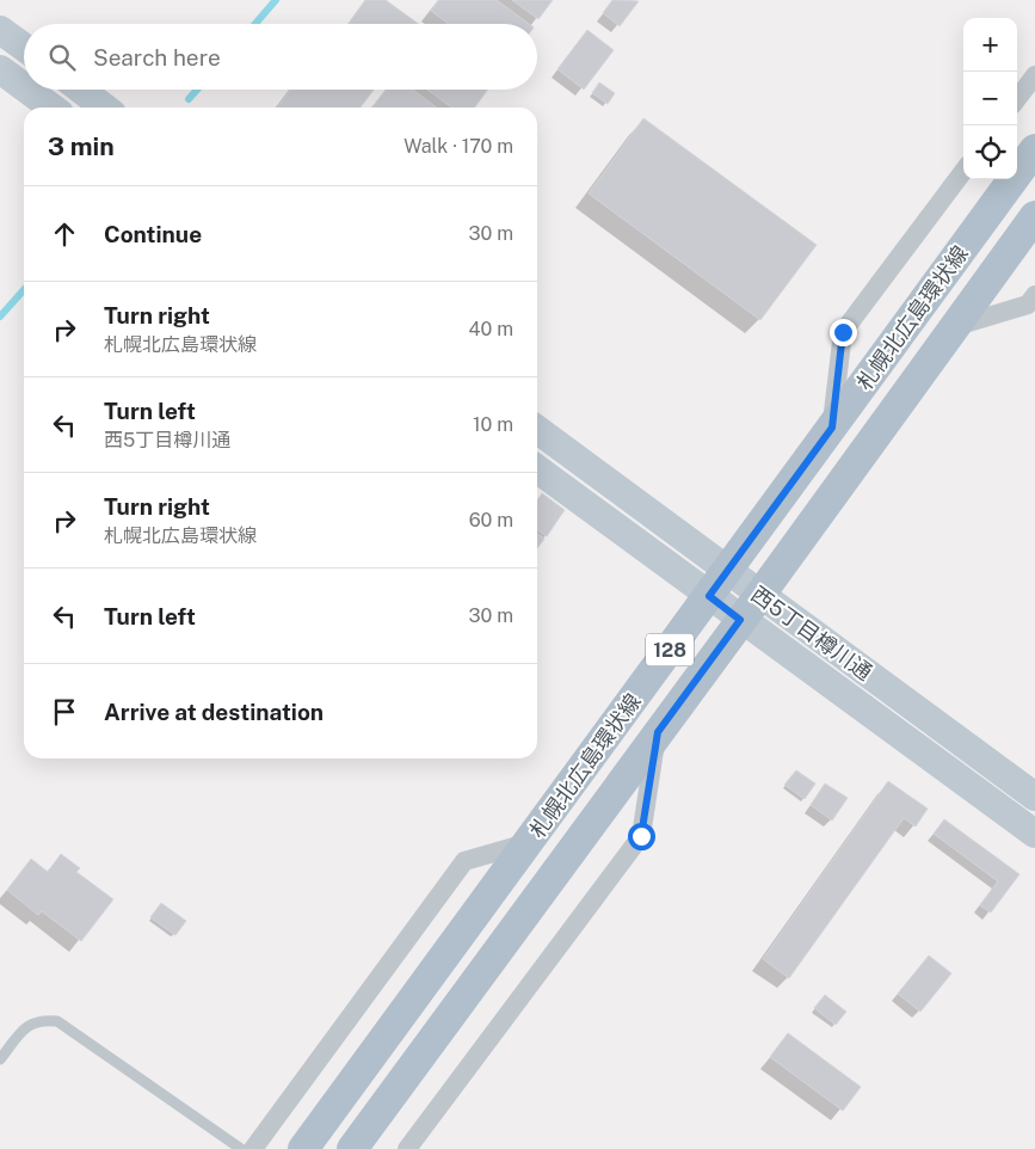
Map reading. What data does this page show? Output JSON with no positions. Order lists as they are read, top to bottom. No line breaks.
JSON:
{"streets":{"main road":["札幌北広島環状線","西5丁目樽川通","128"]},"crossings":[["札幌北広島環状線","西5丁目樽川通"]],"page":{"map_buttons":["+","−"],"search":"Search here","heading":["3 min","Walk · 170 m"],"list":[["Continue","30 m"],["Turn right","札幌北広島環状線","40 m"],["Turn left","西5丁目樽川通","10 m"],["Turn right","札幌北広島環状線","60 m"],["Turn left","30 m"],"Arrive at destination"]}}
